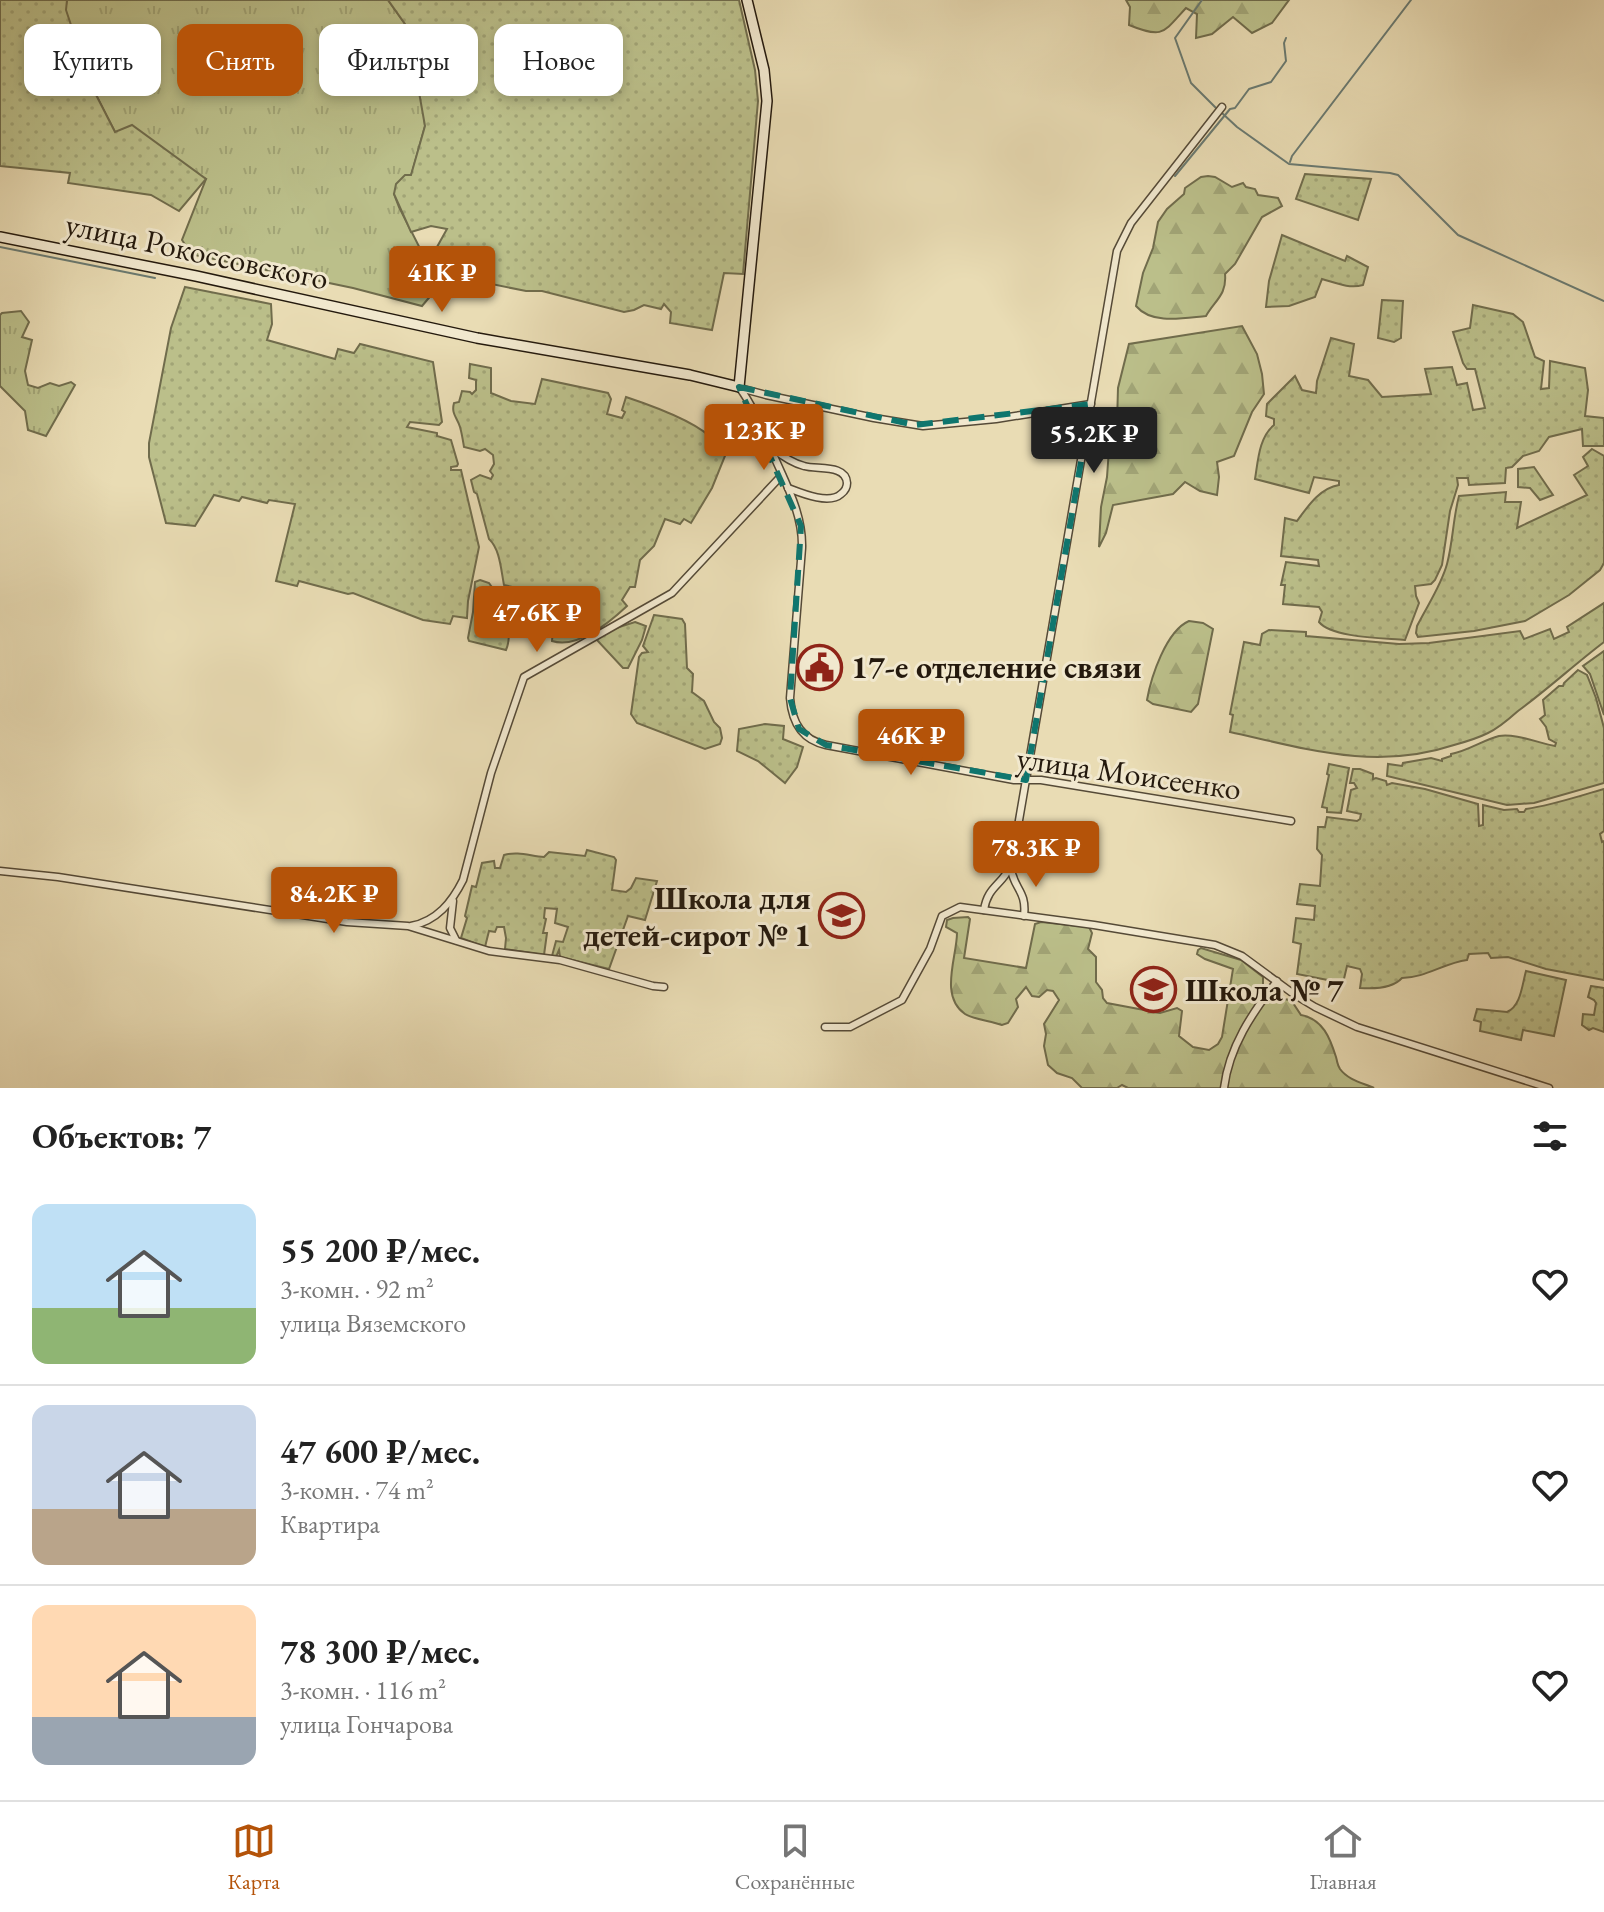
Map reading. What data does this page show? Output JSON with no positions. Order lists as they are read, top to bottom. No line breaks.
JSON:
{"streets":{"street":["улица Рокоссовского","улица Моисеенко"]},"crossings":[["улица Рокоссовского","улица Моисеенко"]],"places":{"public building":["17-е отделение связи"],"school or university":["Школа для детей-сирот № 1","Школа № 7"]},"page":{"chip":["Купить","Снять","Фильтры","Новое"],"price":["41K ₽","123K ₽","55.2K ₽","47.6K ₽","46K ₽","78.3K ₽","84.2K ₽"],"heading":"Объектов: 7","list":[{"name":"55 200 ₽/мес.","note":"3-комн. · 92 m² · улица Вяземского"},{"name":"47 600 ₽/мес.","note":"3-комн. · 74 m² · Квартира"},{"name":"78 300 ₽/мес.","note":"3-комн. · 116 m² · улица Гончарова"}],"tabs":["Карта","Сохранённые","Главная"]}}
